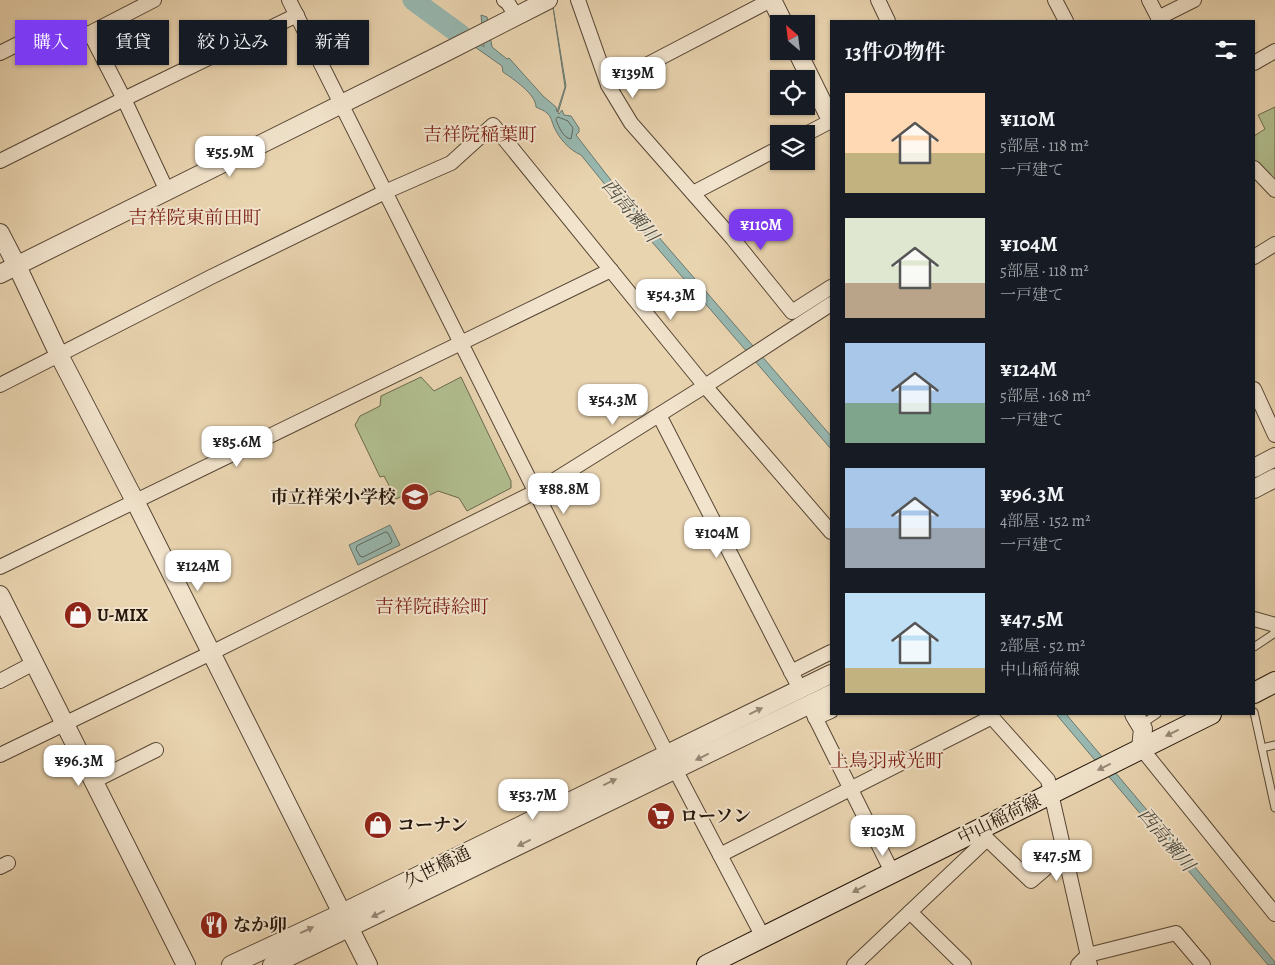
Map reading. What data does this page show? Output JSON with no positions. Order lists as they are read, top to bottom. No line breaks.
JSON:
{"streets":{"main road":["中山稲荷線"],"street":["久世橋通"]},"one_way":["中山稲荷線"],"districts":["吉祥院稲葉町","吉祥院東前田町","吉祥院蒔絵町","上鳥羽戒光町"],"water":["西高瀬川"],"places":{"school or university":["市立祥栄小学校"],"shop":["U-MIX","コーナン"],"supermarket":["ローソン"],"restaurant":["なか卯"]},"north":"top left","page":{"chip":["購入","賃貸","絞り込み","新着"],"heading":"13件の物件","price":["¥139M","¥55.9M","¥110M","¥54.3M","¥54.3M","¥85.6M","¥88.8M","¥104M","¥124M","¥96.3M","¥53.7M","¥103M","¥47.5M"],"list":[{"name":"¥110M","note":"5部屋 · 118 m² · 一戸建て"},{"name":"¥104M","note":"5部屋 · 118 m² · 一戸建て"},{"name":"¥124M","note":"5部屋 · 168 m² · 一戸建て"},{"name":"¥96.3M","note":"4部屋 · 152 m² · 一戸建て"},{"name":"¥47.5M","note":"2部屋 · 52 m² · 中山稲荷線"}]}}
